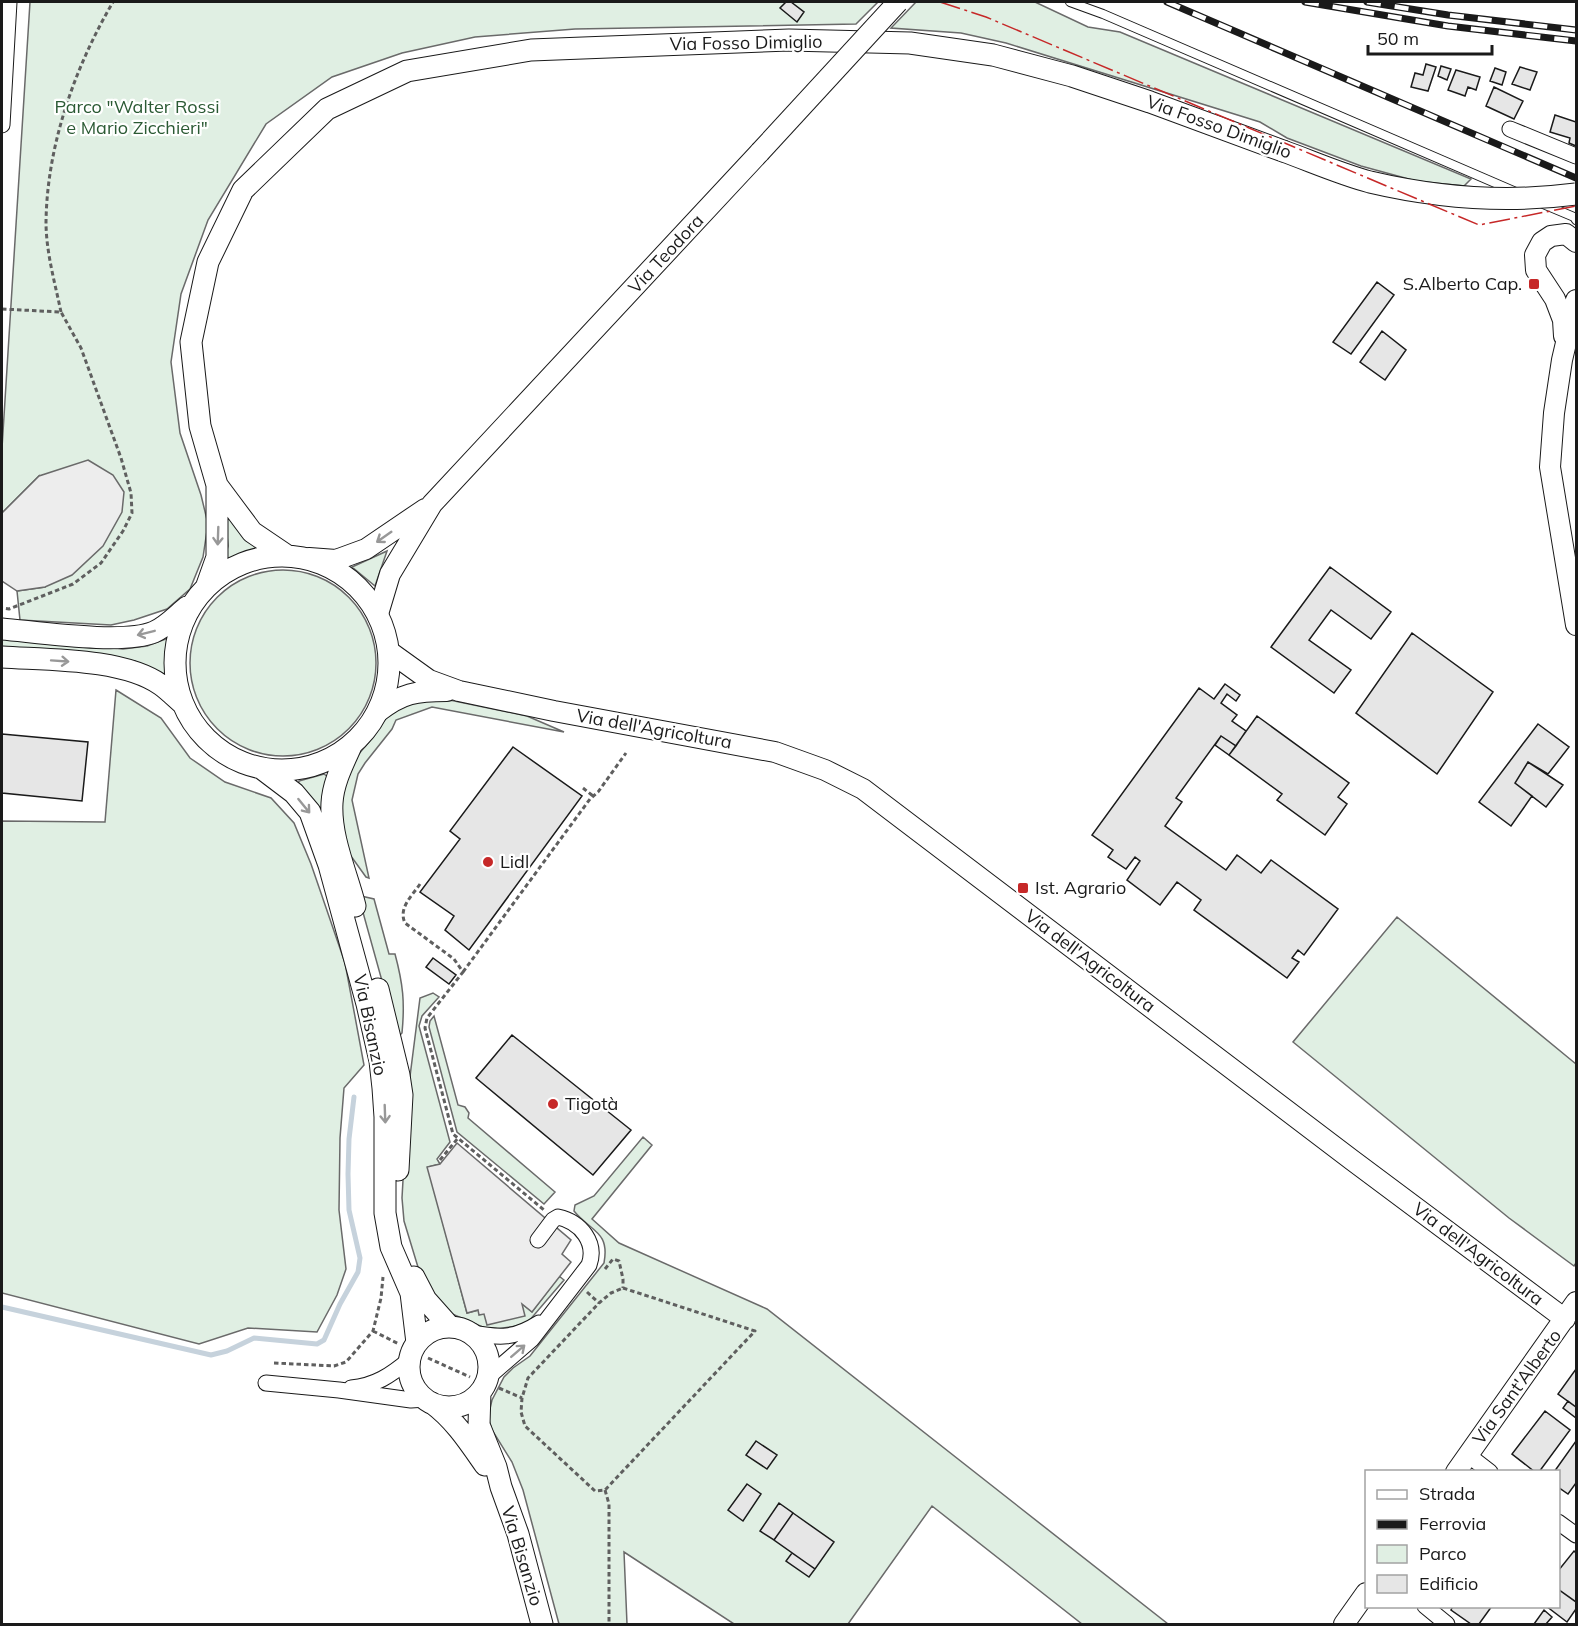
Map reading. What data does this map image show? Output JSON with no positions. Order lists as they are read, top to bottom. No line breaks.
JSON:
{"streets":{"main road":["Via Fosso Dimiglio","Via Bisanzio"],"street":["Via Teodora","Via dell'Agricoltura","Via Sant'Alberto"]},"crossings":[["Via dell'Agricoltura","Via Sant'Alberto"]],"parks":["Parco \"Walter Rossi e Mario Zicchieri\""],"places":{"transit":["S.Alberto Cap.","Ist. Agrario"],"other":["Lidl","Tigotà"]},"legend":["Strada","Ferrovia","Parco","Edificio"],"scale_bar":"50 m"}
